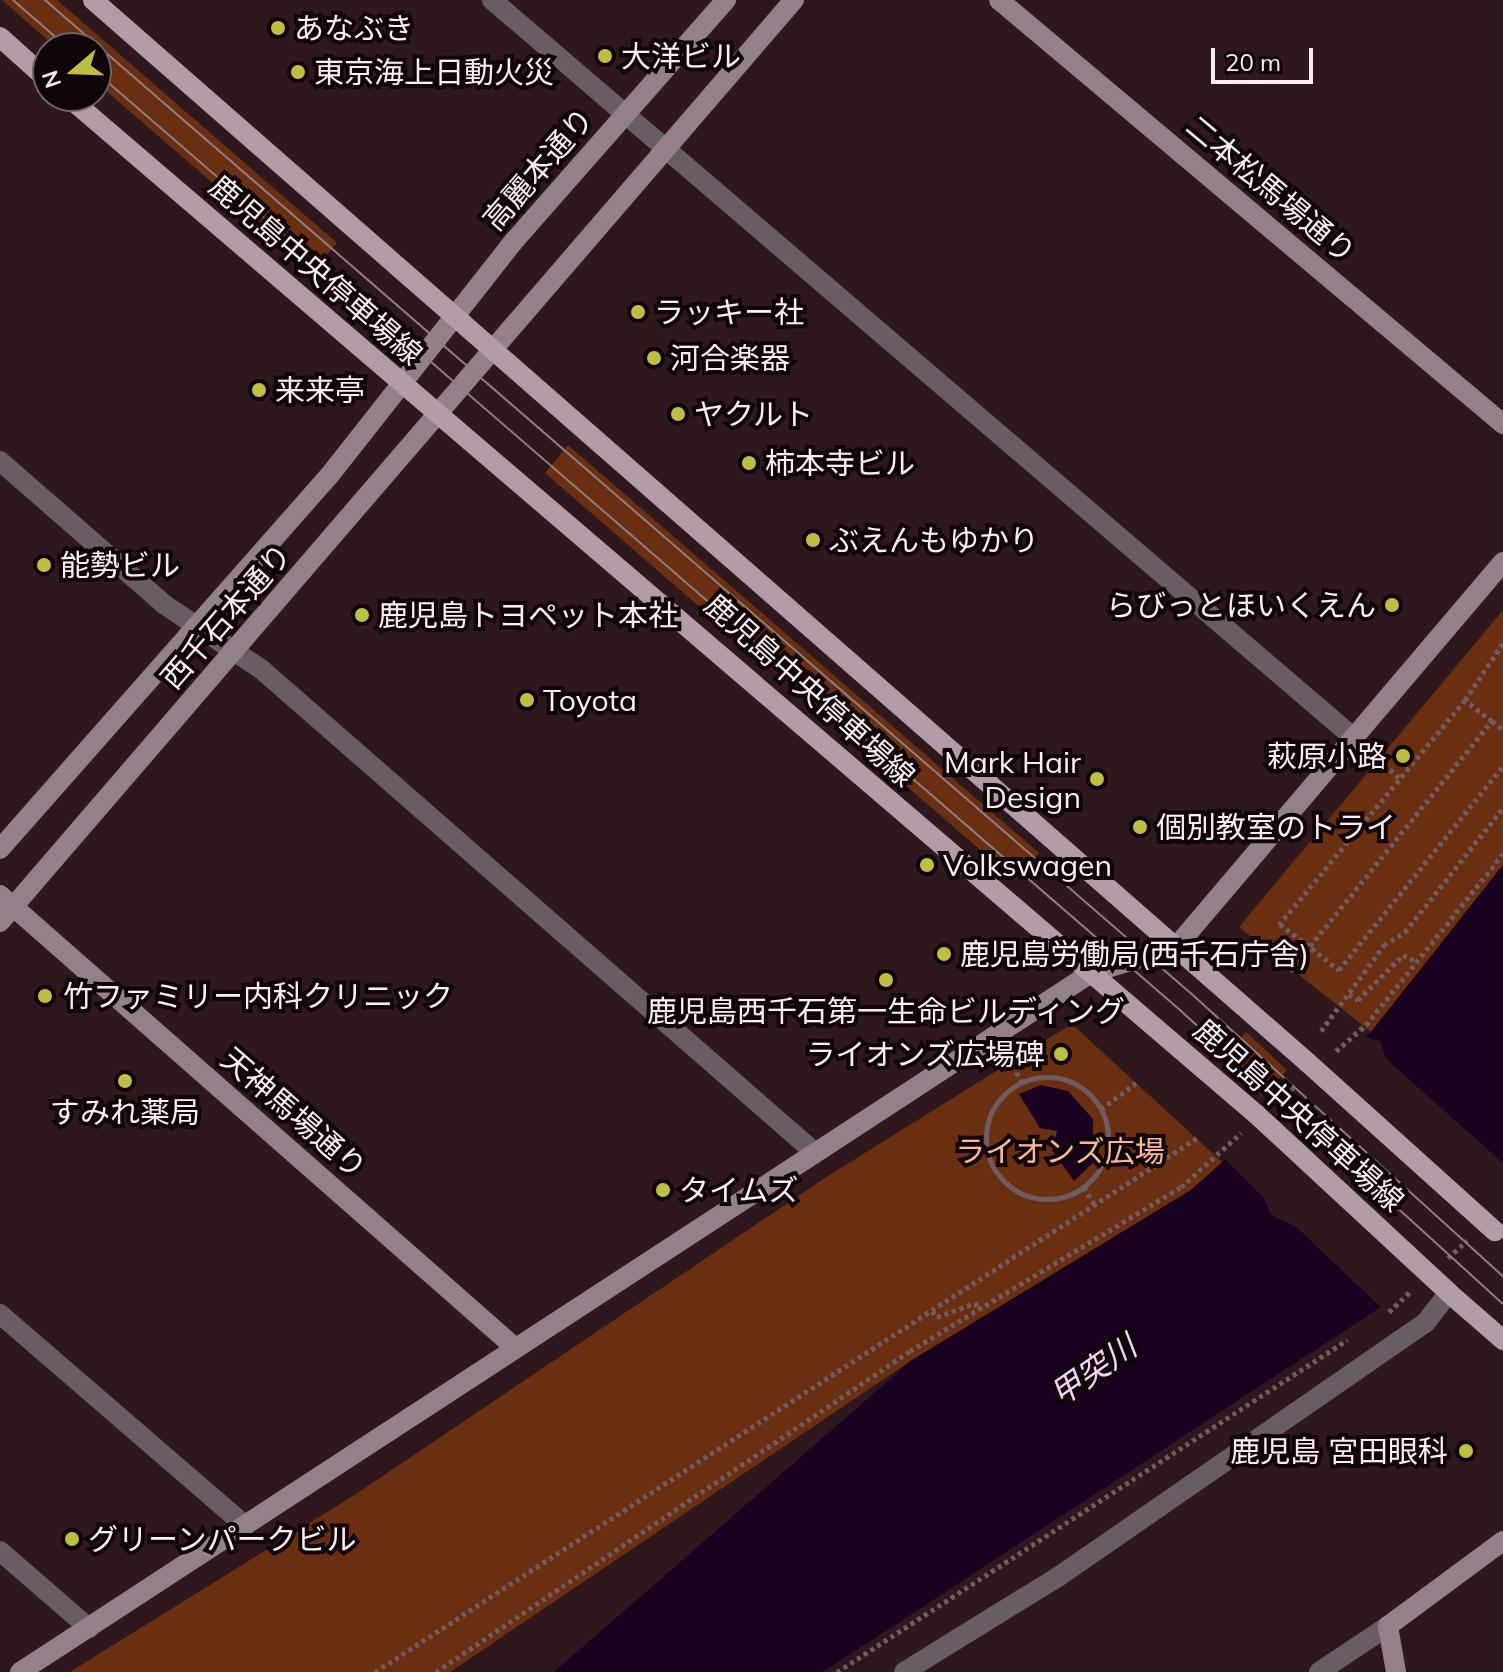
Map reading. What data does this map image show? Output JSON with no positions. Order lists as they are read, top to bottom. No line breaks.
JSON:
{"streets":{"main road":["鹿児島中央停車場線"],"street":["高麗本通り","二本松馬場通り","西千石本通り","天神馬場通り"]},"crossings":[["高麗本通り","鹿児島中央停車場線"],["高麗本通り","西千石本通り"],["鹿児島中央停車場線","西千石本通り"],["西千石本通り","天神馬場通り"]],"water":["甲突川"],"parks":["ライオンズ広場"],"places":["あなぶき","大洋ビル","東京海上日動火災","ラッキー社","河合楽器","来来亭","ヤクルト","柿本寺ビル","ぶえんもゆかり","能勢ビル","らびっとほいくえん","鹿児島トヨペット本社","Toyota","萩原小路","Mark Hair Design","個別教室のトライ","Volkswagen","鹿児島労働局(西千石庁舎)","鹿児島西千石第一生命ビルディング","竹ファミリー内科クリニック","ライオンズ広場碑","すみれ薬局","タイムズ","鹿児島 宮田眼科","グリーンパークビル"],"scale_bar":"20 m","north":"left"}
